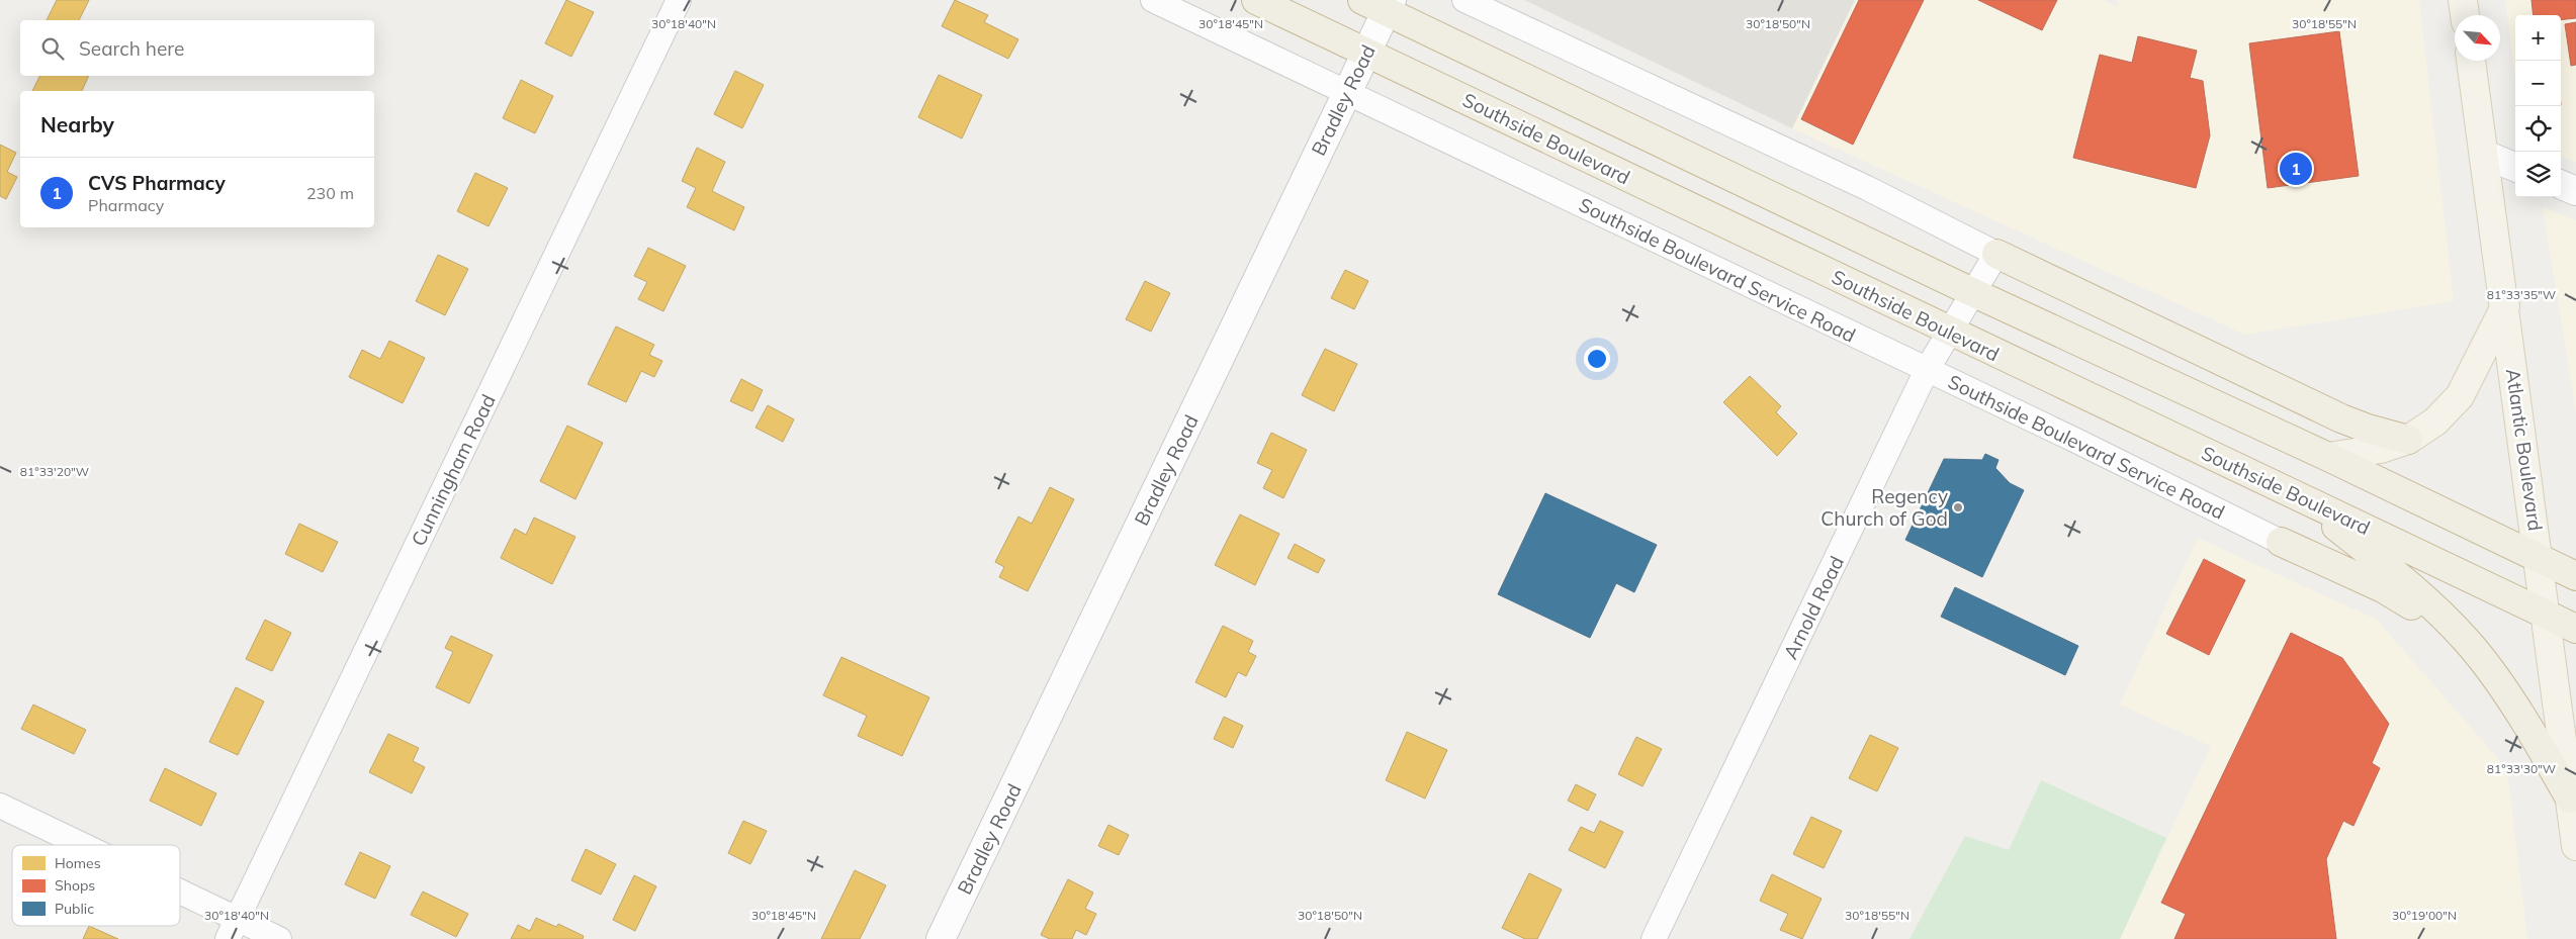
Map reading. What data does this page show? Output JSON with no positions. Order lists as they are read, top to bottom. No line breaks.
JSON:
{"streets":{"highway":["Southside Boulevard"],"main road":["Atlantic Boulevard"],"street":["Bradley Road","Southside Boulevard Service Road","Cunningham Road","Arnold Road"]},"crossings":[["Bradley Road","Southside Boulevard"],["Bradley Road","Southside Boulevard Service Road"],["Southside Boulevard","Atlantic Boulevard"],["Southside Boulevard","Arnold Road"],["Southside Boulevard Service Road","Arnold Road"]],"places":["Regency Church of God"],"legend":["Homes","Shops","Public"],"north":"bottom right","page":{"map_buttons":["+","−"],"search":"Search here","heading":"Nearby","pins":"1","list":[{"mark":"1","name":"CVS Pharmacy","note":"Pharmacy","value":"230 m"}]},"coordinates":["30°18'40\"N","30°18'55\"N","30°18'45\"N","30°18'50\"N","81°33'35\"W","81°33'20\"W","81°33'30\"W","30°19'00\"N"]}
